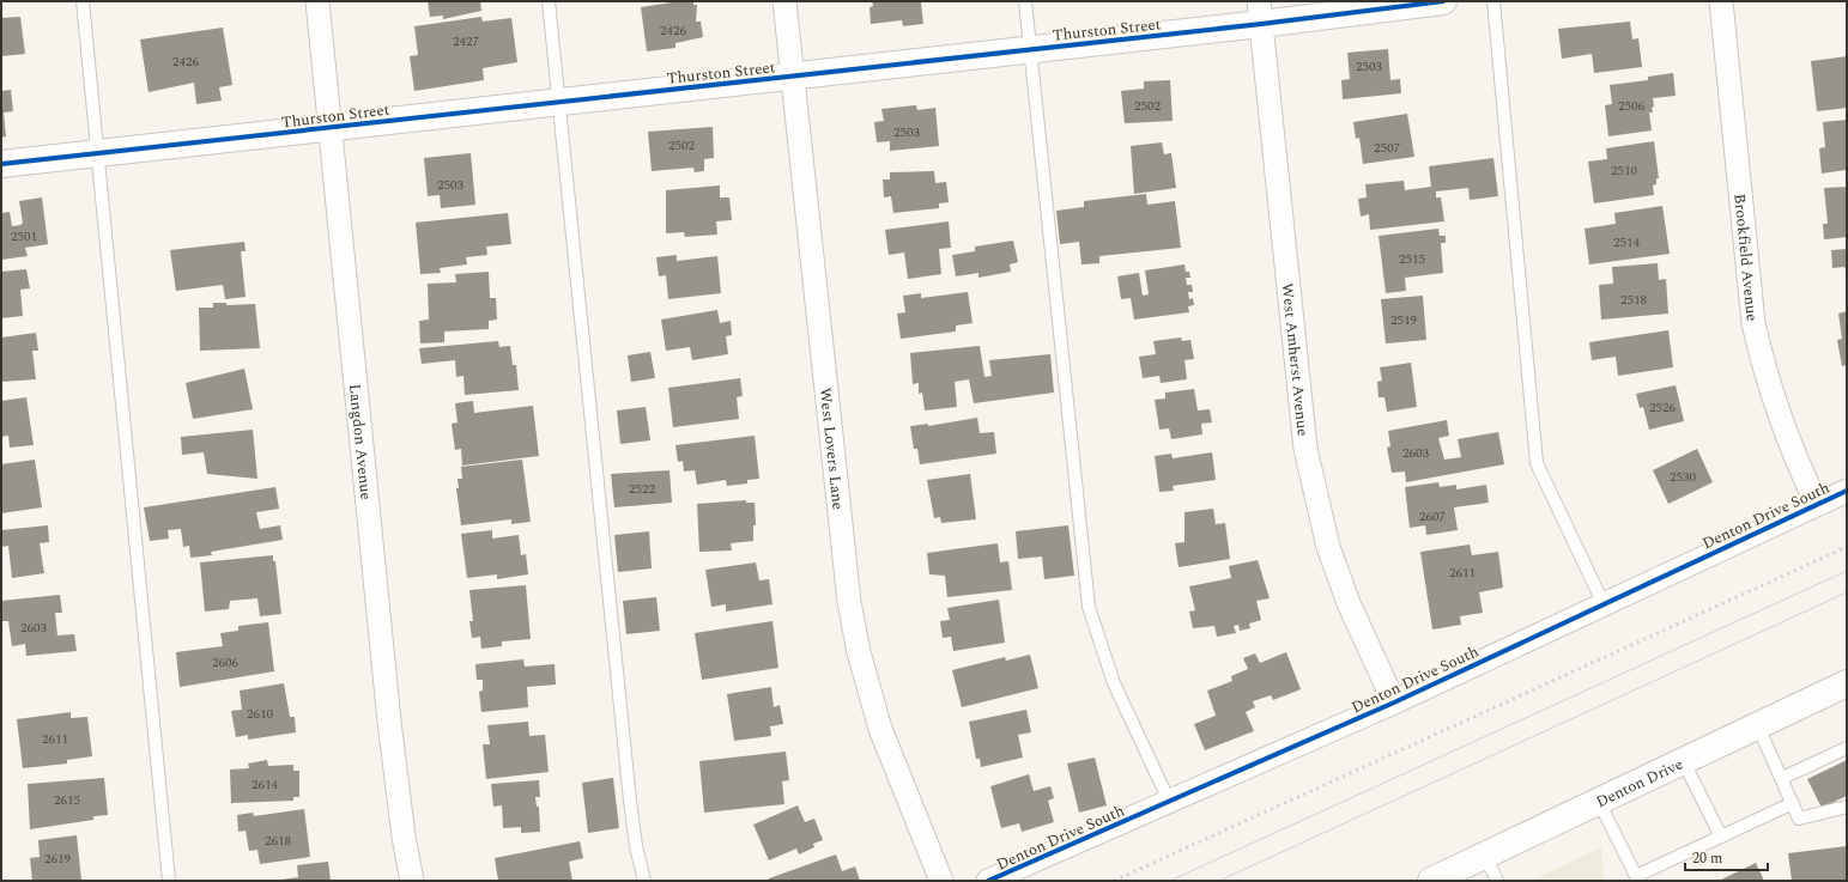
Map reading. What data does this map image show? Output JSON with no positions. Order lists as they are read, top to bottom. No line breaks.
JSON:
{"streets":{"street":["Thurston Street","Brookfield Avenue","West Amherst Avenue","Langdon Avenue","West Lovers Lane","Denton Drive South","Denton Drive"]},"crossings":[["Thurston Street","West Amherst Avenue"],["Thurston Street","Langdon Avenue"],["Thurston Street","West Lovers Lane"],["Brookfield Avenue","Denton Drive South"],["West Amherst Avenue","Denton Drive South"]],"house_numbers":["2426","2427","2426","2503","2502","2506","2503","2502","2507","2510","2503","2501","2514","2515","2518","2519","2526","2603","2530","2522","2607","2611","2603","2606","2610","2611","2614","2615","2618","2619"],"scale_bar":"20 m"}
